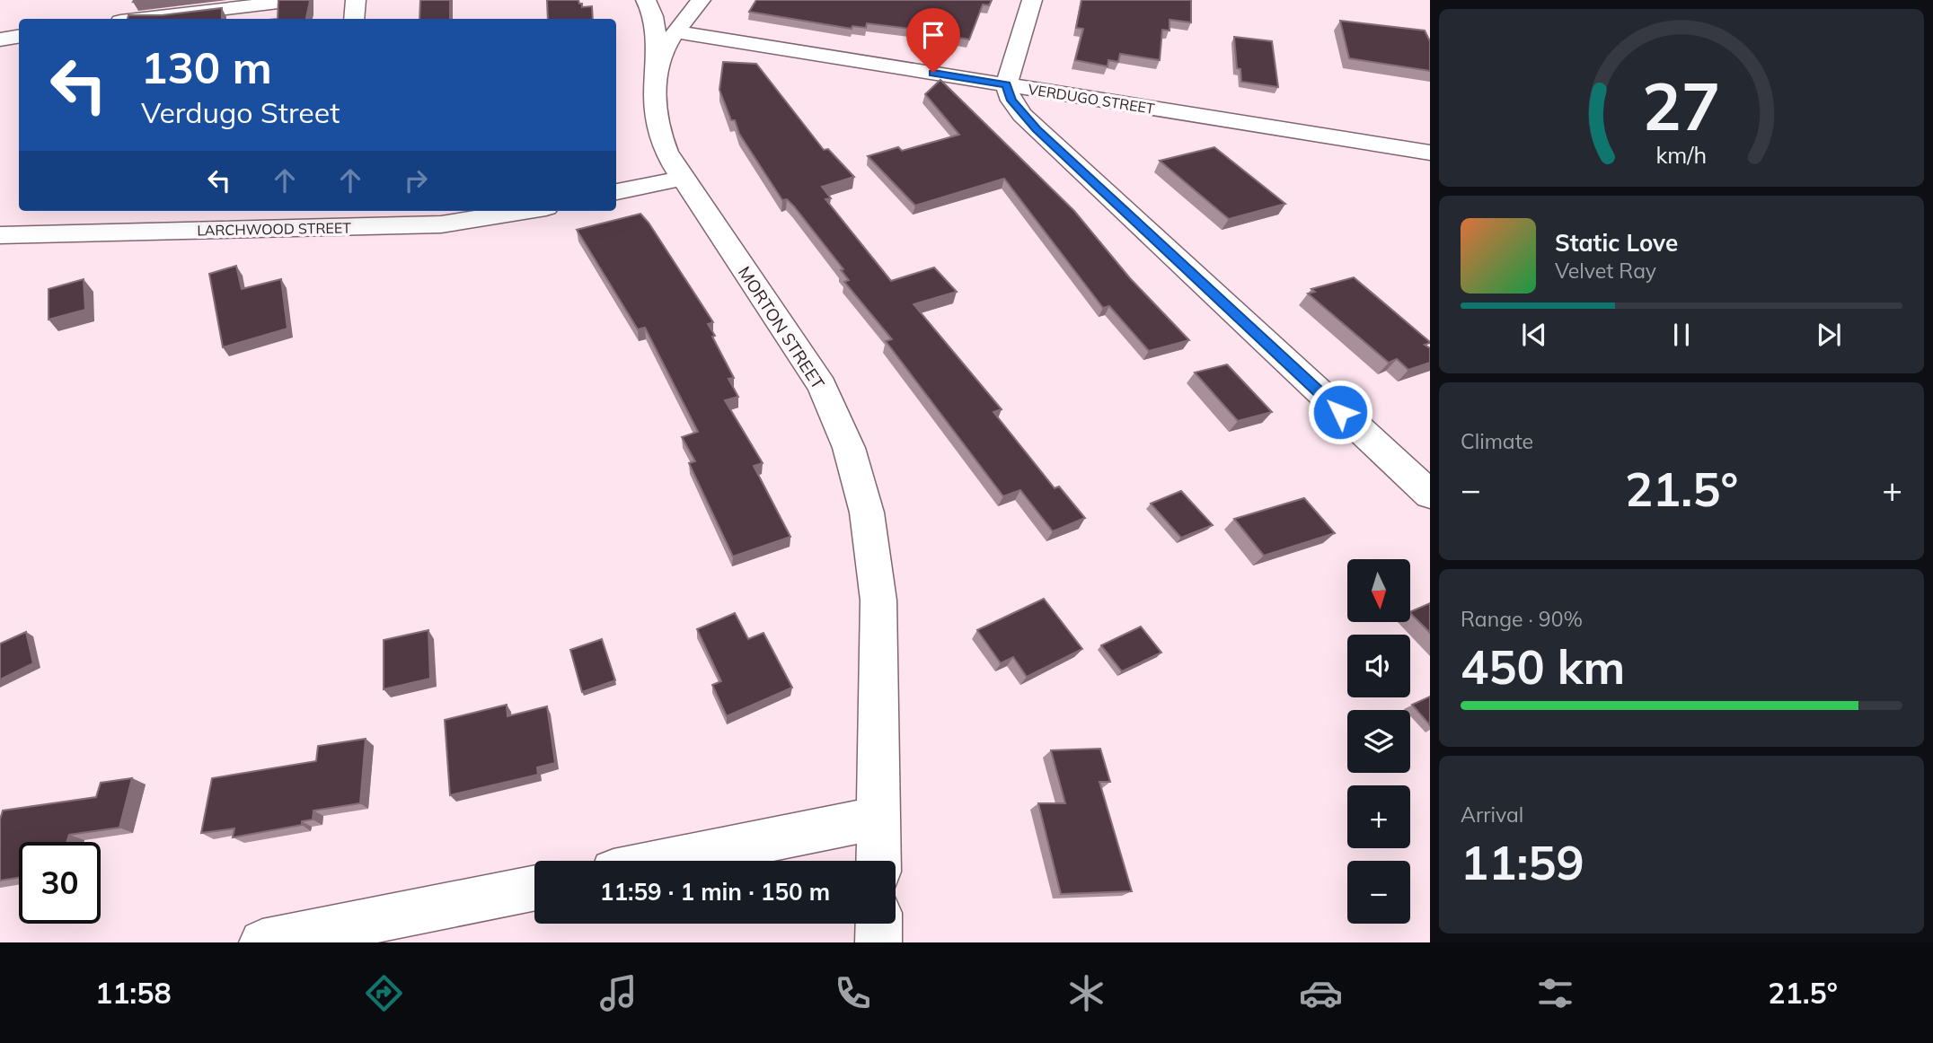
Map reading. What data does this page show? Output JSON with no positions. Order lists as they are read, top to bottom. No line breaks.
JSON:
{"streets":{"street":["VERDUGO STREET","LARCHWOOD STREET","MORTON STREET"]},"crossings":[["VERDUGO STREET","MORTON STREET"]],"north":"bottom","page":{"turn":["130 m","Verdugo Street"],"song":["Static Love","Velvet Ray"],"tile":["Climate",["Range · 90%","450 km"],["Arrival","11:59"]],"heat":["−","21.5°","+"],"map_buttons":["+","−"],"limit":"30","trip":"11:59 · 1 min · 150 m","tabs":["11:58","21.5°"],"gauge":["27","km/h"]}}
